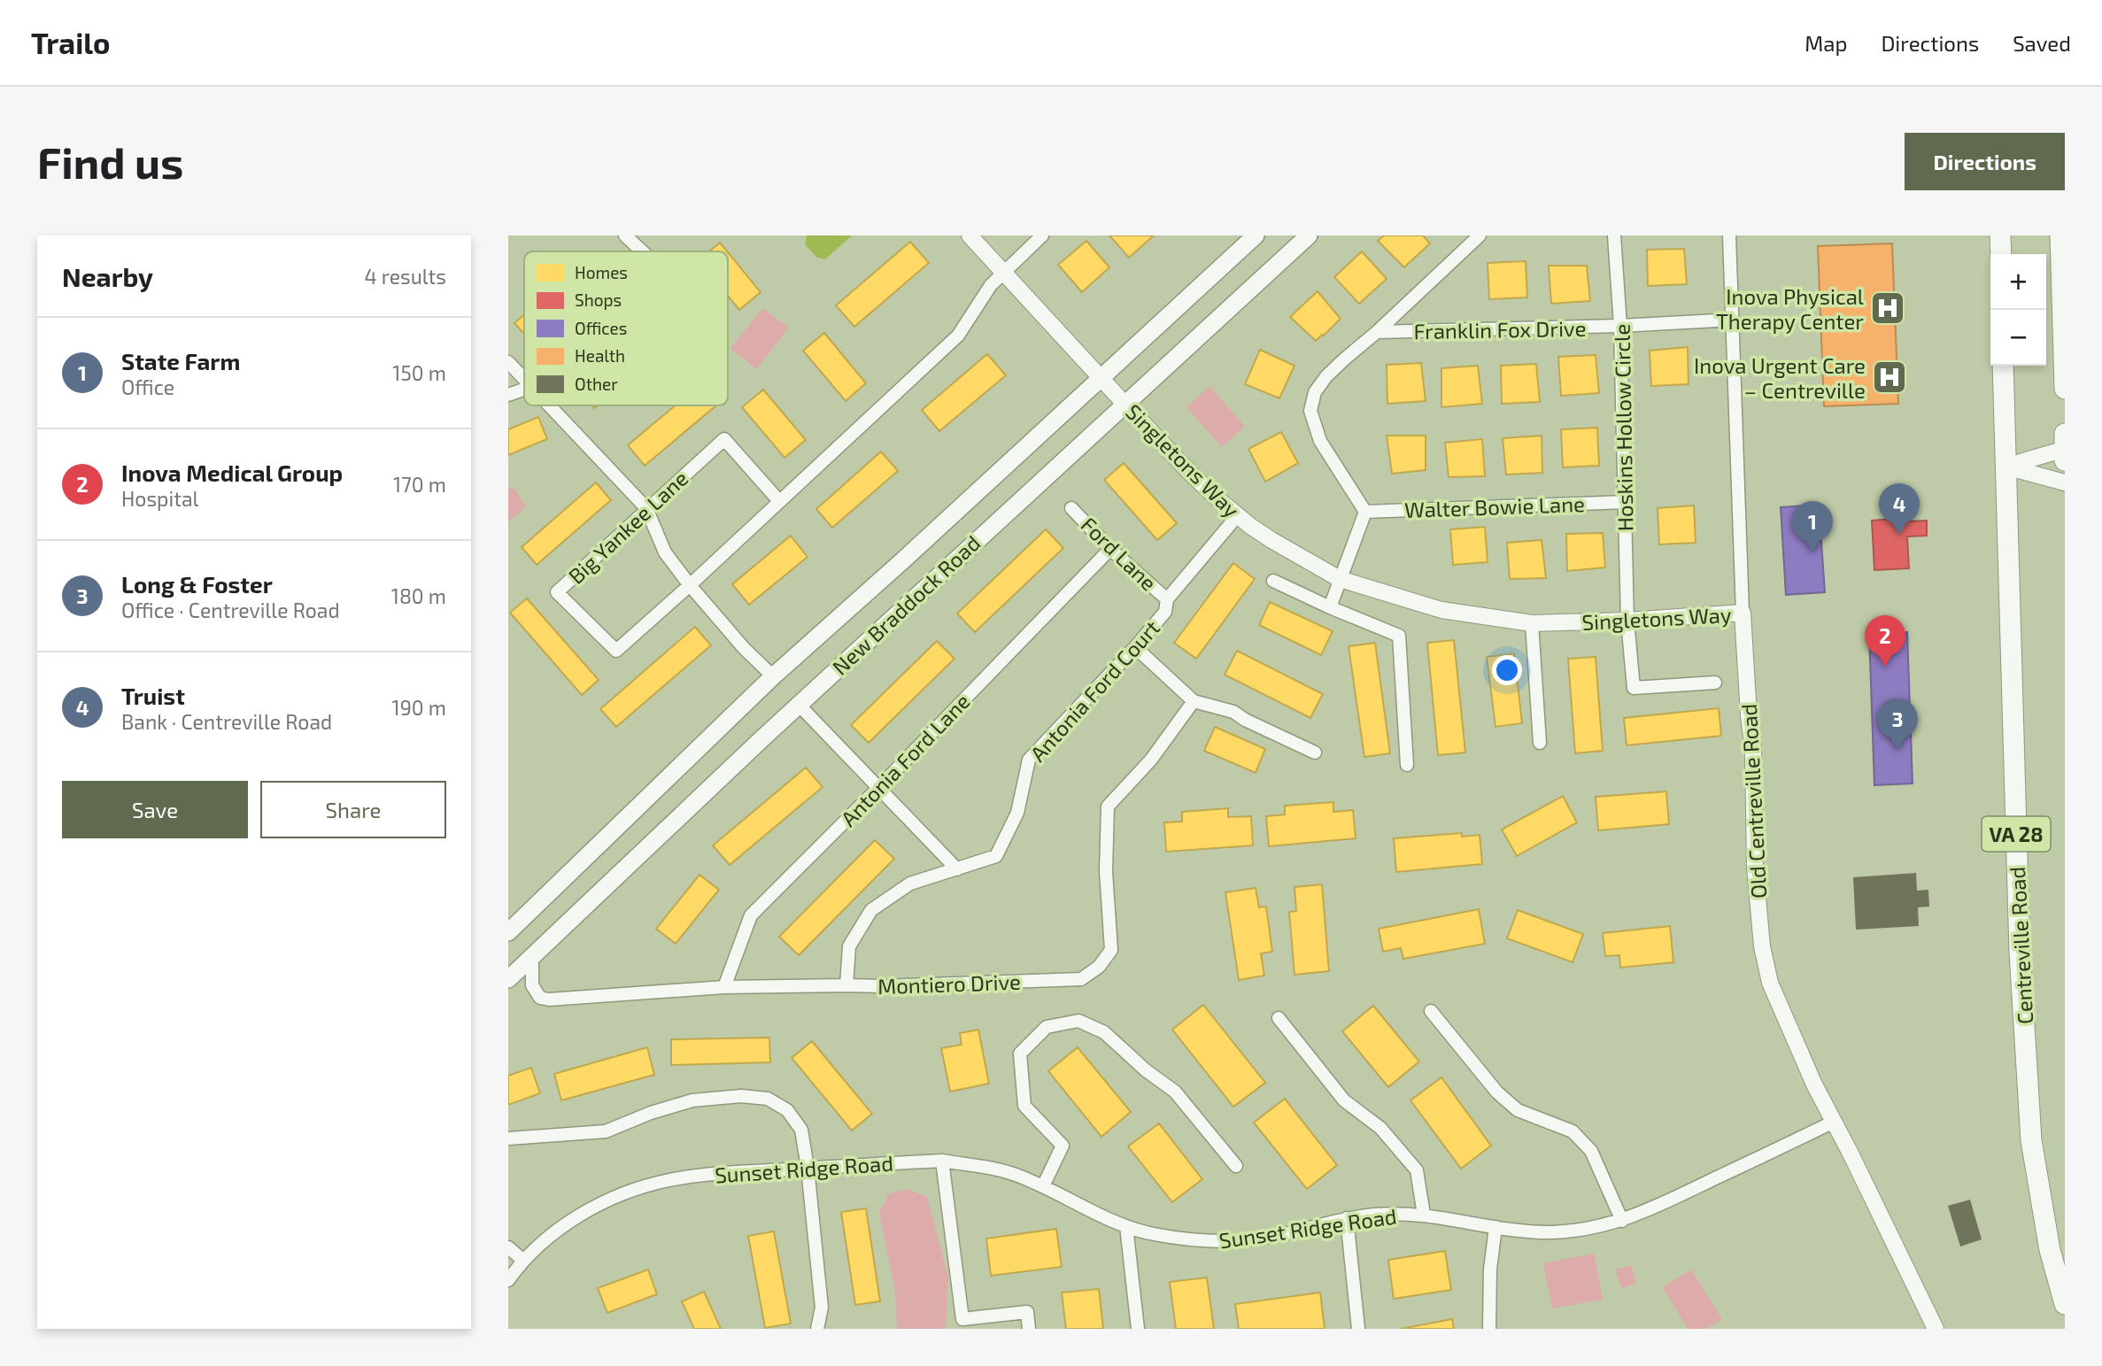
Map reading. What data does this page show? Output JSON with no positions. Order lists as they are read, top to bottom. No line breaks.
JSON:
{"streets":{"highway":["VA 28","Centreville Road"],"main road":["New Braddock Road"],"street":["Franklin Fox Drive","Hoskins Hollow Circle","Singletons Way","Walter Bowie Lane","Big Yankee Lane","Ford Lane","Antonia Ford Court","Antonia Ford Lane","Old Centreville Road","Montiero Drive","Sunset Ridge Road"]},"crossings":[["Franklin Fox Drive","Hoskins Hollow Circle"],["Franklin Fox Drive","Old Centreville Road"],["Hoskins Hollow Circle","Singletons Way"],["Hoskins Hollow Circle","Walter Bowie Lane"],["Singletons Way","Big Yankee Lane"],["Singletons Way","New Braddock Road"],["Singletons Way","Antonia Ford Court"],["Singletons Way","Old Centreville Road"],["Ford Lane","Antonia Ford Court"],["Ford Lane","Antonia Ford Lane"],["New Braddock Road","Montiero Drive"],["Antonia Ford Court","Montiero Drive"],["Antonia Ford Lane","Montiero Drive"],["Old Centreville Road","Sunset Ridge Road"]],"places":{"hospital":["Inova Physical Therapy Center","Inova Urgent Care – Centreville"]},"legend":["Homes","Shops","Offices","Health","Other"],"page":{"header":"Trailo","nav":["Map","Directions","Saved"],"buttons":["Directions",["Save","Share"]],"title":"Find us","heading":["Nearby","4 results"],"map_buttons":["+","−"],"list":[{"mark":"1","name":"State Farm","note":"Office","value":"150 m"},{"mark":"2","name":"Inova Medical Group","note":"Hospital","value":"170 m"},{"mark":"3","name":"Long & Foster","note":"Office · Centreville Road","value":"180 m"},{"mark":"4","name":"Truist","note":"Bank · Centreville Road","value":"190 m"}],"pins":["4","1","2","3"]}}
